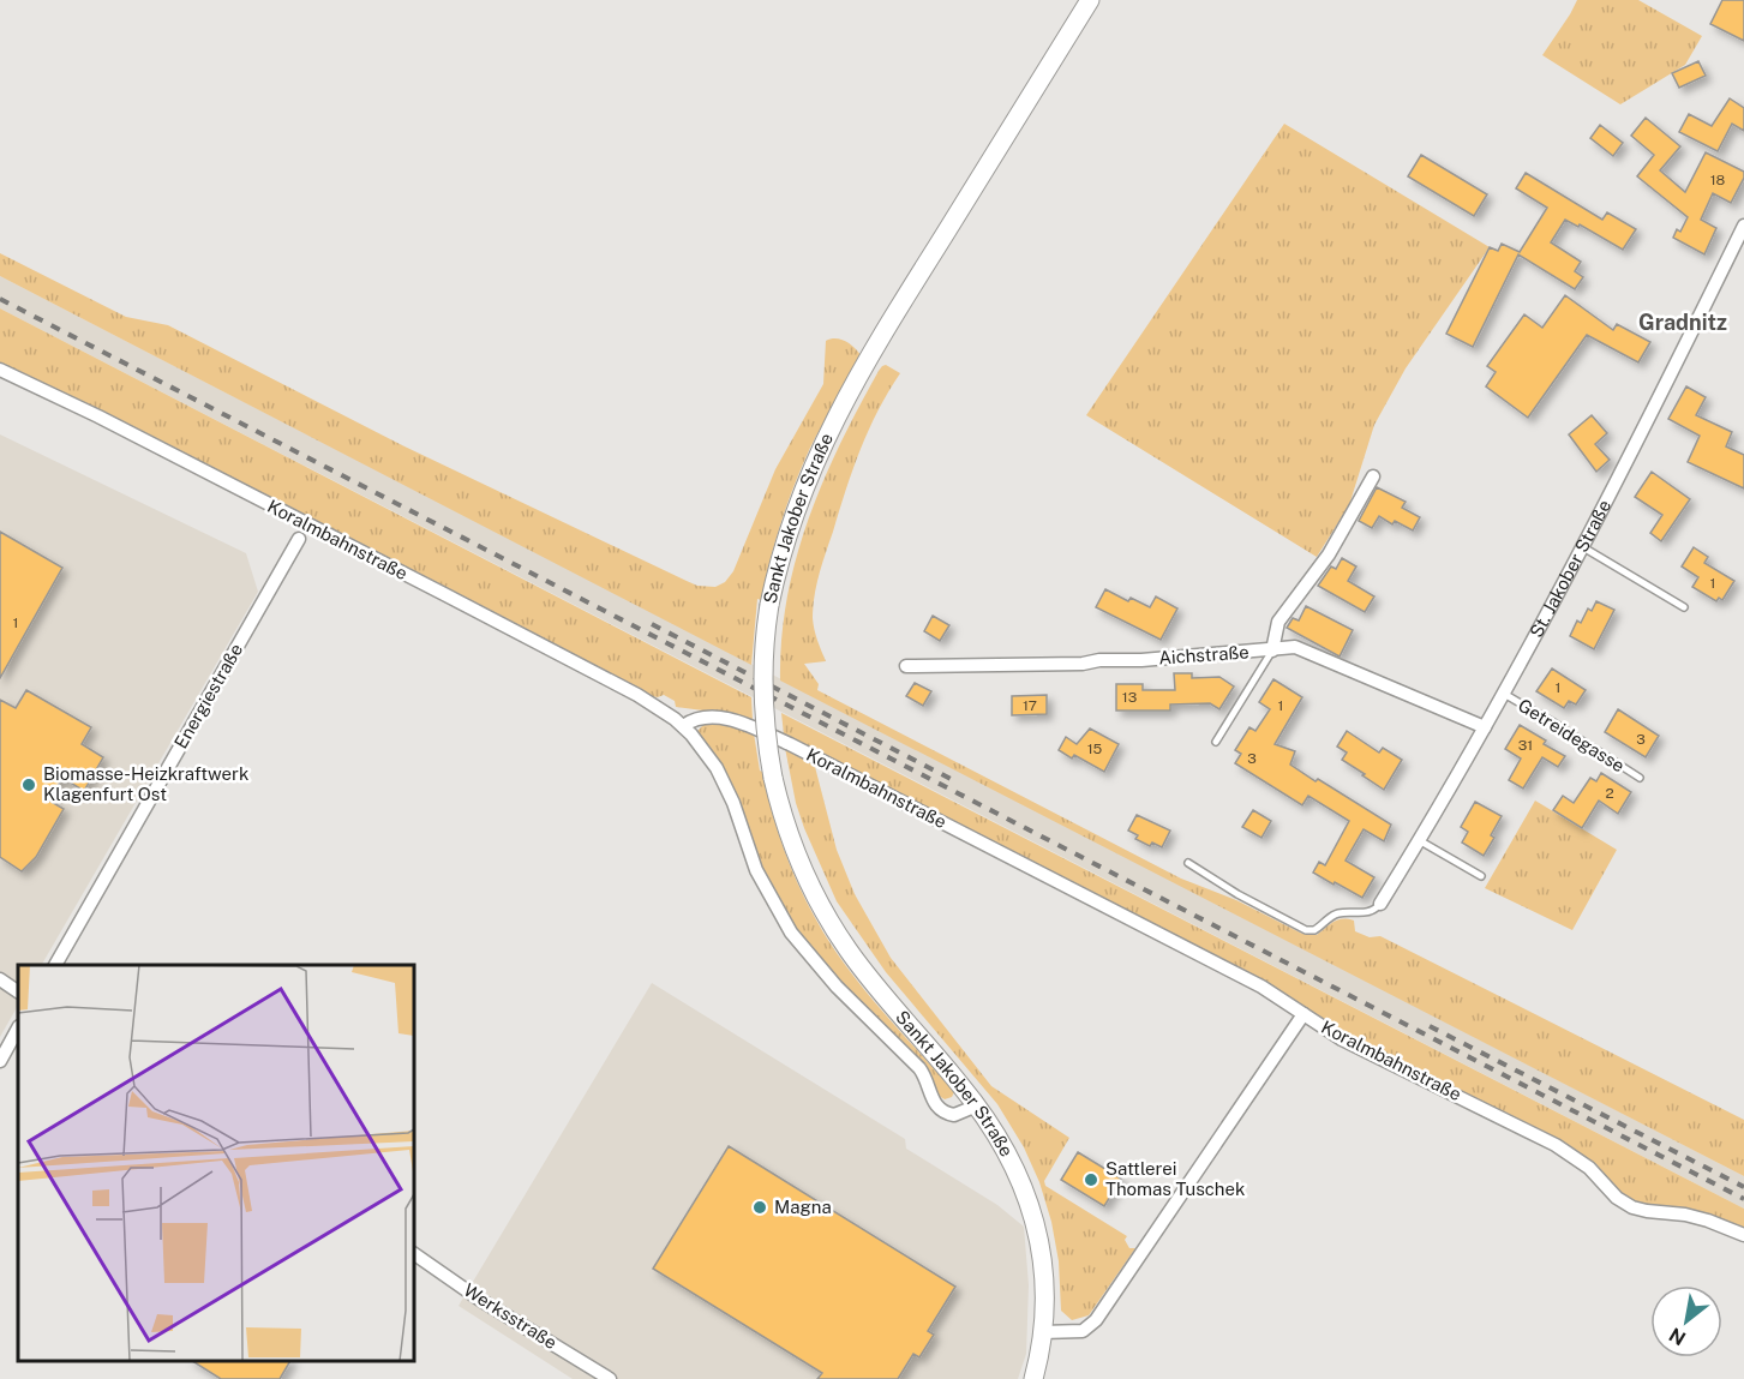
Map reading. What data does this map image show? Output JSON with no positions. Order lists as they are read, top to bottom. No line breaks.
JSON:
{"streets":{"main road":["Sankt Jakober Straße"],"street":["Koralmbahnstraße","St. Jakober Straße","Aichstraße","Energiestraße","Werksstraße"],"lane":["Getreidegasse"]},"crossings":[["St. Jakober Straße","Aichstraße"],["St. Jakober Straße","Getreidegasse"]],"districts":["Gradnitz"],"places":["Biomasse-Heizkraftwerk Klagenfurt Ost","Sattlerei Thomas Tuschek","Magna"],"house_numbers":["18","1","1","1","13","17","1","3","31","15","3","2"],"north":"bottom left"}
